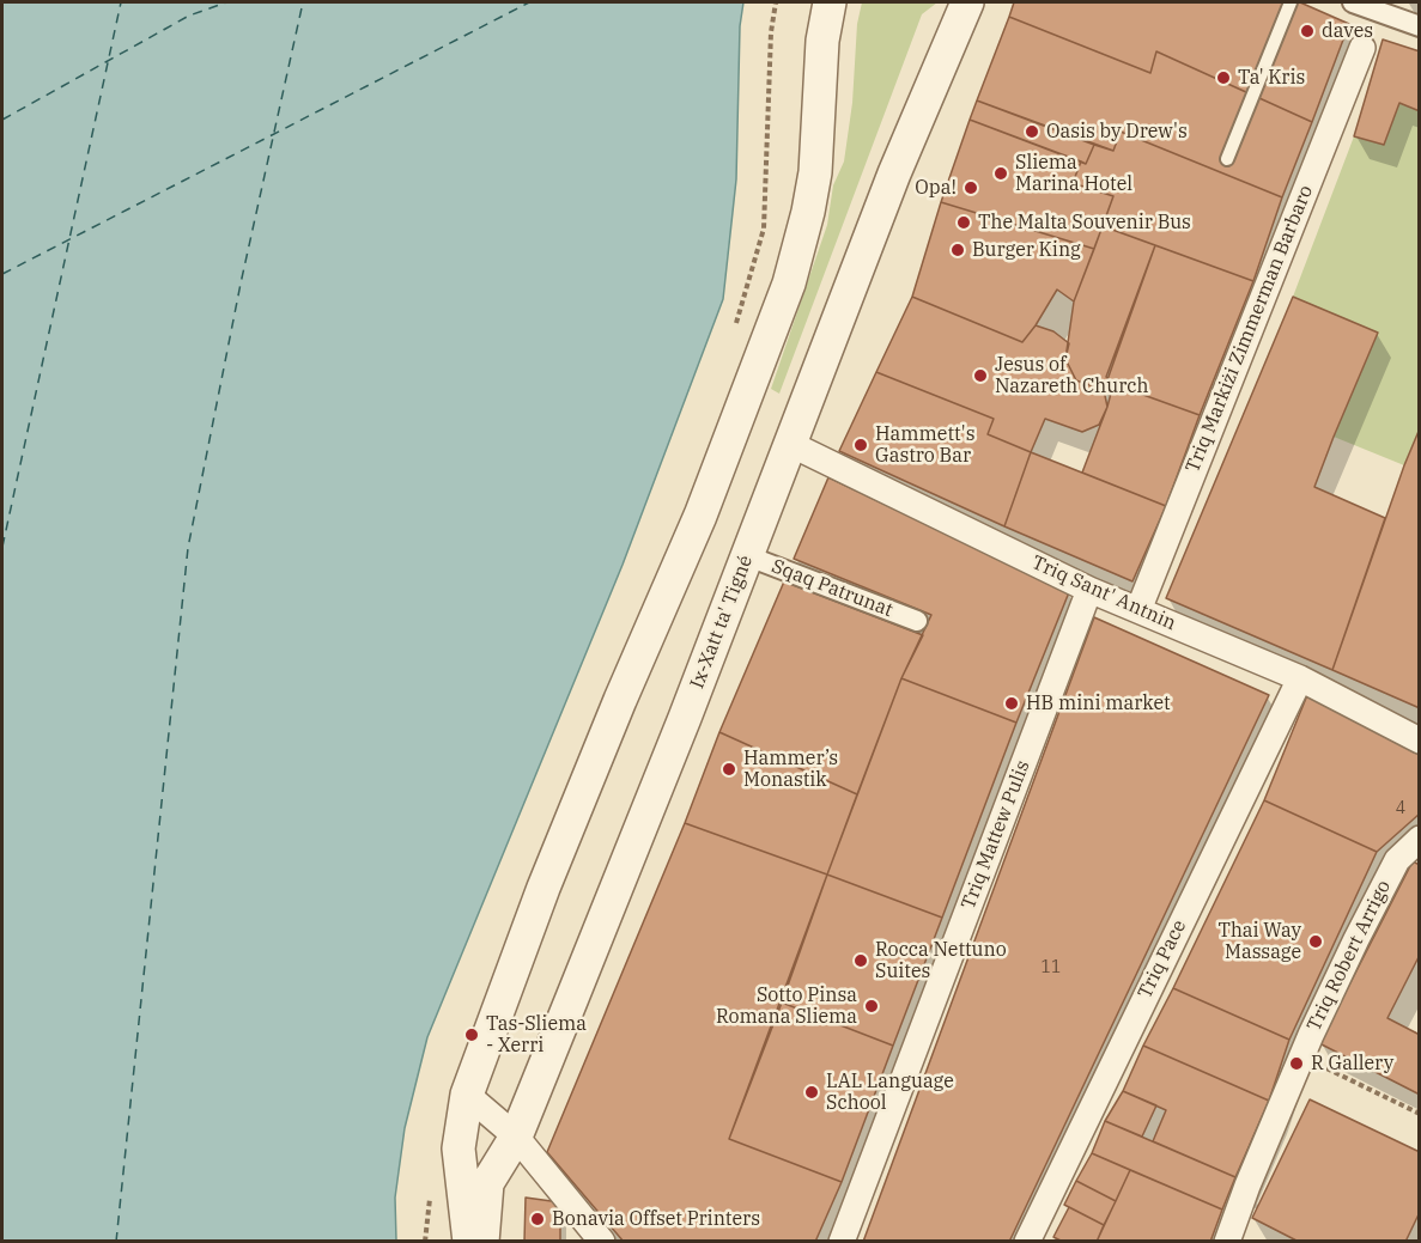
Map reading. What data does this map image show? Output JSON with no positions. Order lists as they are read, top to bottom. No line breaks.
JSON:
{"streets":{"street":["Triq Markiżi Zimmerman Barbaro","Sqaq Patrunat","Triq Sant' Antnin","Ix-Xatt ta' Tigné","Triq Mattew Pulis","Triq Robert Arrigo","Triq Pace"]},"crossings":[["Triq Markiżi Zimmerman Barbaro","Triq Sant' Antnin"],["Sqaq Patrunat","Ix-Xatt ta' Tigné"],["Triq Sant' Antnin","Ix-Xatt ta' Tigné"],["Triq Sant' Antnin","Triq Mattew Pulis"],["Triq Sant' Antnin","Triq Pace"]],"places":["daves","Ta' Kris","Oasis by Drew's","Sliema Marina Hotel","Opa!","The Malta Souvenir Bus","Burger King","Jesus of Nazareth Church","Hammett's Gastro Bar","HB mini market","Hammer’s Monastik","Thai Way Massage","Rocca Nettuno Suites","Sotto Pinsa Romana Sliema","Tas-Sliema - Xerri","R Gallery","LAL Language School","Bonavia Offset Printers"],"house_numbers":["4","11"]}
